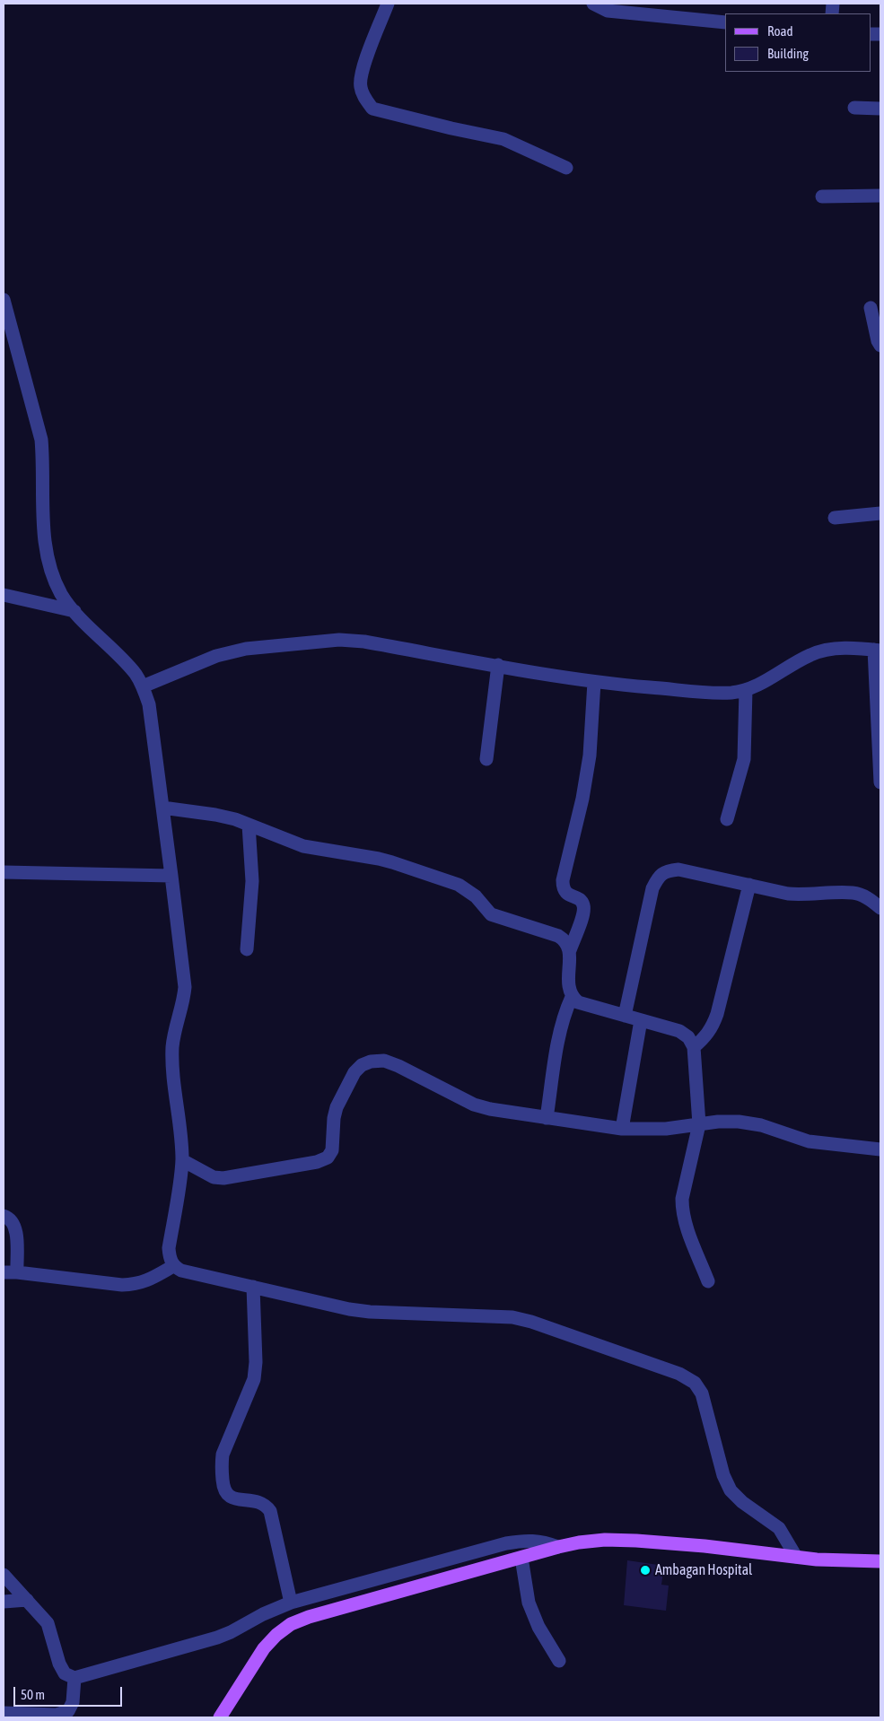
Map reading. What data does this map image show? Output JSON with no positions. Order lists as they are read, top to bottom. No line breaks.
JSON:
{"places":["Ambagan Hospital"],"legend":["Road","Building"],"scale_bar":"50 m"}
